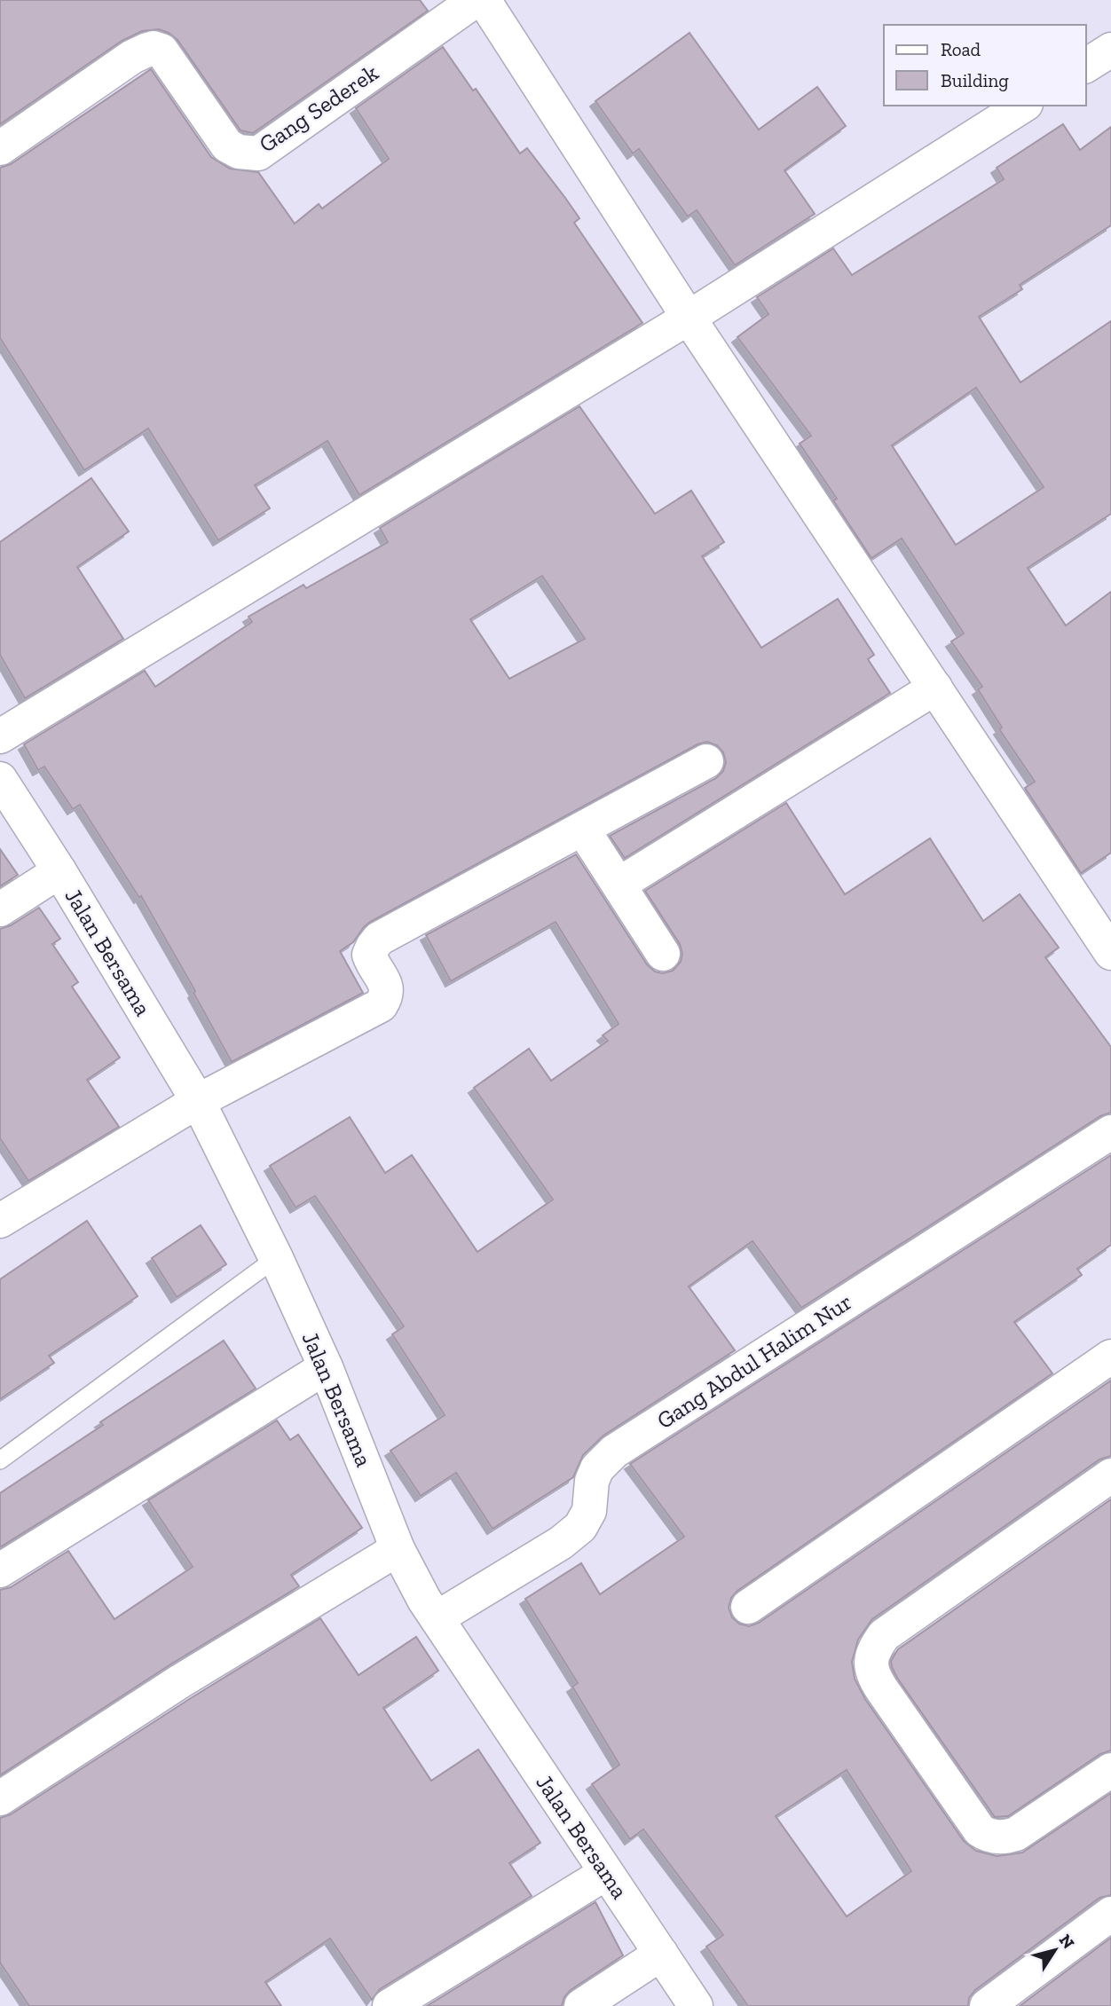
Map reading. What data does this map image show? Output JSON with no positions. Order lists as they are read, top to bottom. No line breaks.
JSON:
{"streets":{"street":["Gang Sederek","Jalan Bersama","Gang Abdul Halim Nur"]},"crossings":[["Jalan Bersama","Gang Abdul Halim Nur"]],"legend":["Road","Building"],"north":"top right"}
